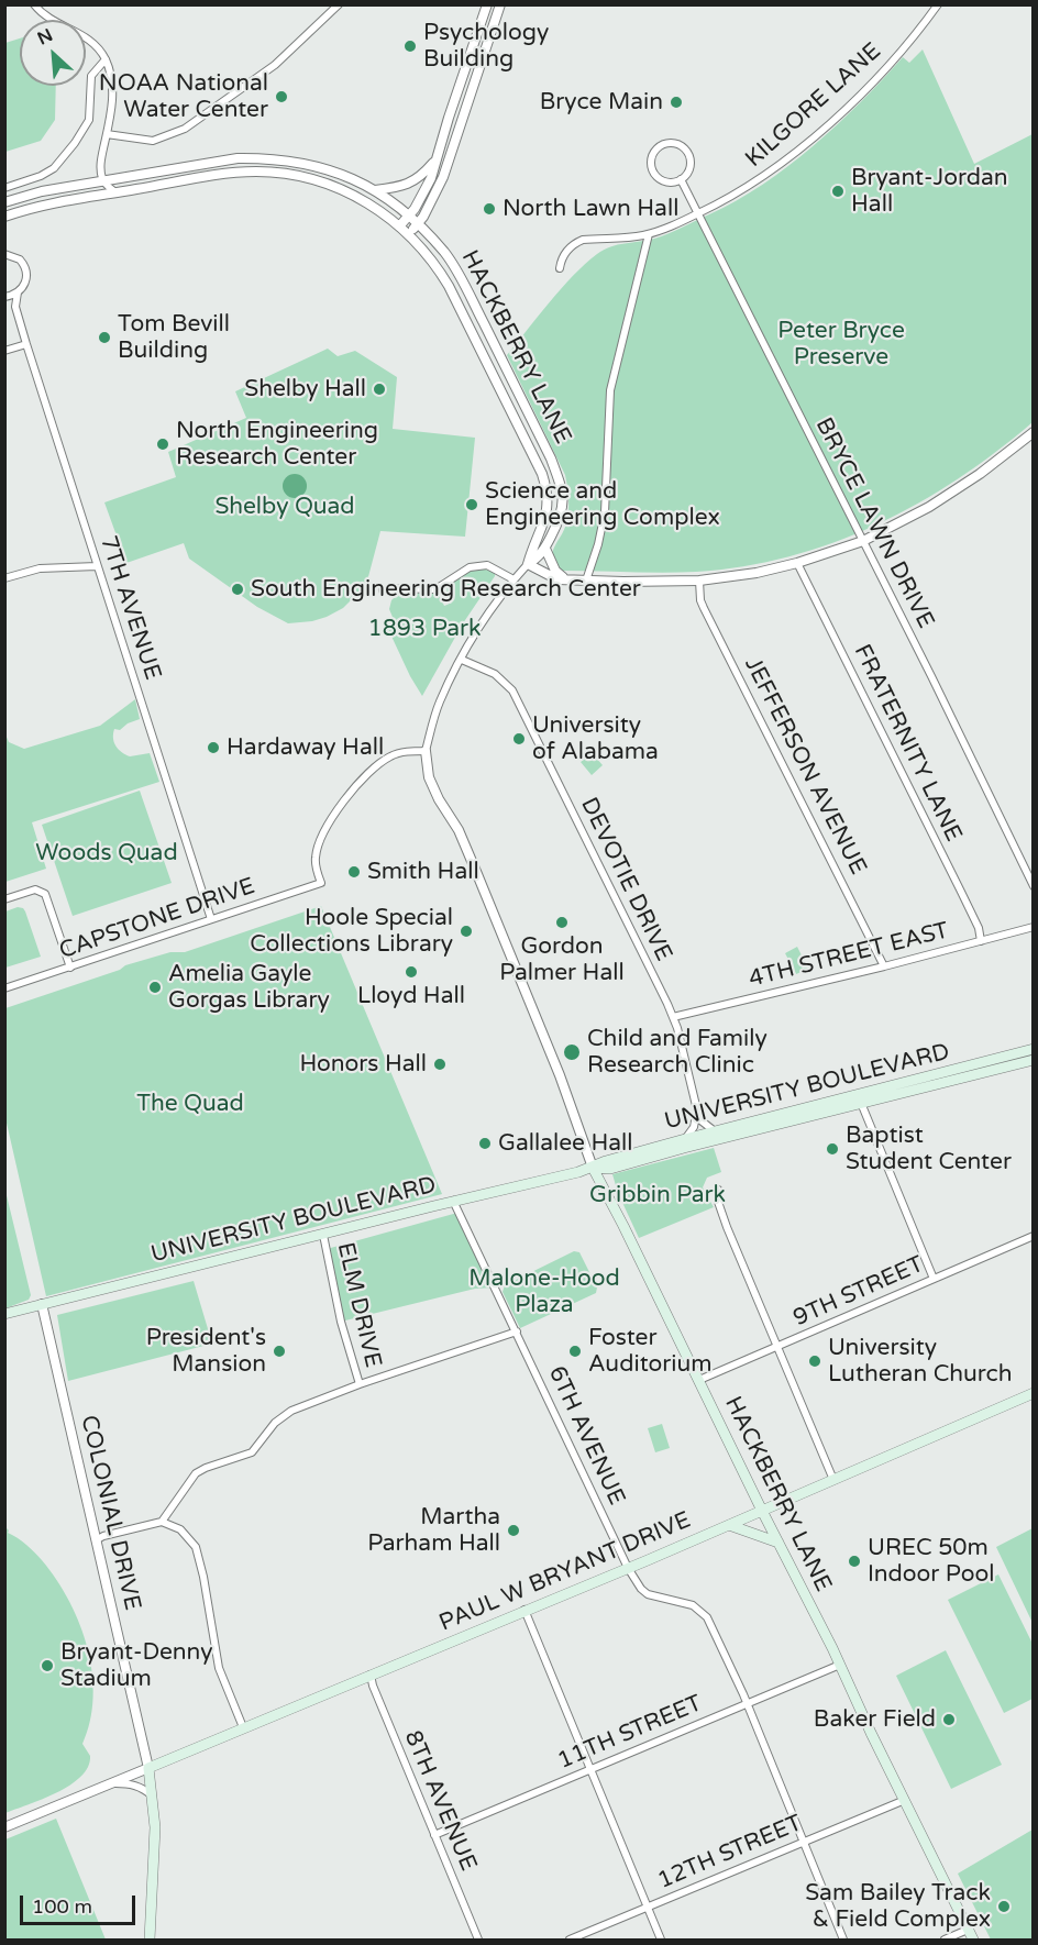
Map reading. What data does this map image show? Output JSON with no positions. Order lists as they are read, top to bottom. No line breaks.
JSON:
{"streets":{"main road":["HACKBERRY LANE","UNIVERSITY BOULEVARD","PAUL W BRYANT DRIVE"],"street":["KILGORE LANE","BRYCE LAWN DRIVE","7TH AVENUE","FRATERNITY LANE","JEFFERSON AVENUE","DEVOTIE DRIVE","CAPSTONE DRIVE","4TH STREET EAST","9TH STREET","ELM DRIVE","6TH AVENUE","COLONIAL DRIVE","11TH STREET","8TH AVENUE","12TH STREET"]},"crossings":[["KILGORE LANE","BRYCE LAWN DRIVE"],["HACKBERRY LANE","DEVOTIE DRIVE"],["HACKBERRY LANE","CAPSTONE DRIVE"],["HACKBERRY LANE","UNIVERSITY BOULEVARD"],["HACKBERRY LANE","9TH STREET"],["HACKBERRY LANE","PAUL W BRYANT DRIVE"],["HACKBERRY LANE","11TH STREET"],["HACKBERRY LANE","12TH STREET"],["7TH AVENUE","CAPSTONE DRIVE"],["FRATERNITY LANE","4TH STREET EAST"],["JEFFERSON AVENUE","4TH STREET EAST"],["DEVOTIE DRIVE","4TH STREET EAST"],["DEVOTIE DRIVE","UNIVERSITY BOULEVARD"],["UNIVERSITY BOULEVARD","ELM DRIVE"],["UNIVERSITY BOULEVARD","6TH AVENUE"],["UNIVERSITY BOULEVARD","COLONIAL DRIVE"],["6TH AVENUE","PAUL W BRYANT DRIVE"],["6TH AVENUE","11TH STREET"],["6TH AVENUE","12TH STREET"],["COLONIAL DRIVE","PAUL W BRYANT DRIVE"],["PAUL W BRYANT DRIVE","8TH AVENUE"],["11TH STREET","8TH AVENUE"]],"parks":["Peter Bryce Preserve","Shelby Quad","1893 Park","Woods Quad","The Quad","Gribbin Park","Malone-Hood Plaza"],"places":["Psychology Building","NOAA National Water Center","Bryce Main","Bryant-Jordan Hall","North Lawn Hall","Tom Bevill Building","Shelby Hall","North Engineering Research Center","Science and Engineering Complex","South Engineering Research Center","University of Alabama","Hardaway Hall","Smith Hall","Gordon Palmer Hall","Hoole Special Collections Library","Lloyd Hall","Amelia Gayle Gorgas Library","Child and Family Research Clinic","Honors Hall","Gallalee Hall","Baptist Student Center","President's Mansion","Foster Auditorium","University Lutheran Church","Martha Parham Hall","UREC 50m Indoor Pool","Bryant-Denny Stadium","Baker Field","Sam Bailey Track & Field Complex"],"scale_bar":"100 m","north":"top left"}
